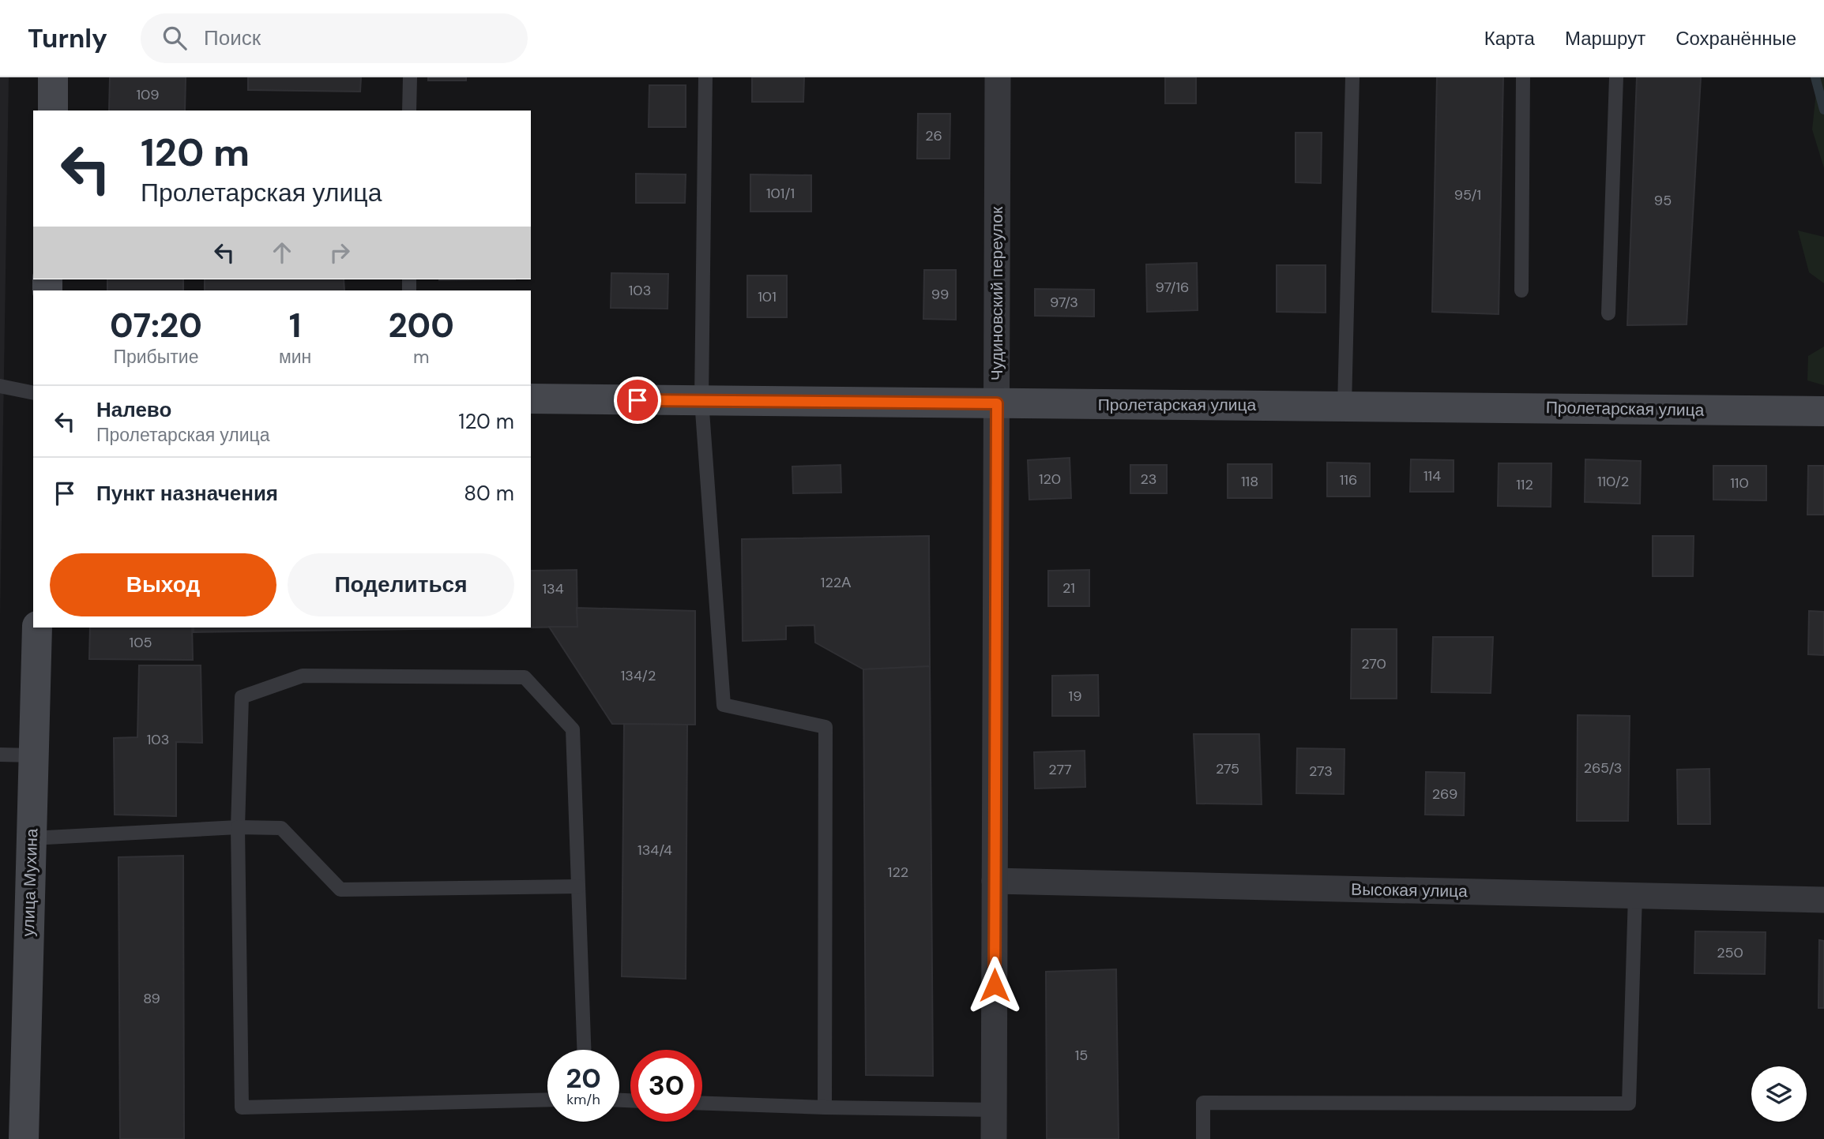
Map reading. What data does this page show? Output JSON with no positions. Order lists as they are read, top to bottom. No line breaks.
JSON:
{"streets":{"street":["Чудиновский переулок","Пролетарская улица","улица Мухина","Высокая улица"]},"crossings":[["Чудиновский переулок","Пролетарская улица"],["Чудиновский переулок","Высокая улица"]],"house_numbers":["109","26","101/1","95/1","95","97/16","103","99","101","97/3","114","120","23","116","118","110/2","110","112","122А","21","134","105","270","134/2","19","103","265/3","275","277","273","269","134/4","122","250","89","15"],"page":{"header":"Turnly","search":"Поиск","nav":["Карта","Маршрут","Сохранённые"],"turn":["120 m","Пролетарская улица"],"eta":["07:20","Прибытие","1","мин","200","m"],"list":[{"name":"Налево","note":"Пролетарская улица","value":"120 m"},{"name":"Пункт назначения","value":"80 m"}],"buttons":["Выход","Поделиться"],"speed":"20 km/h","limit":"30"}}
